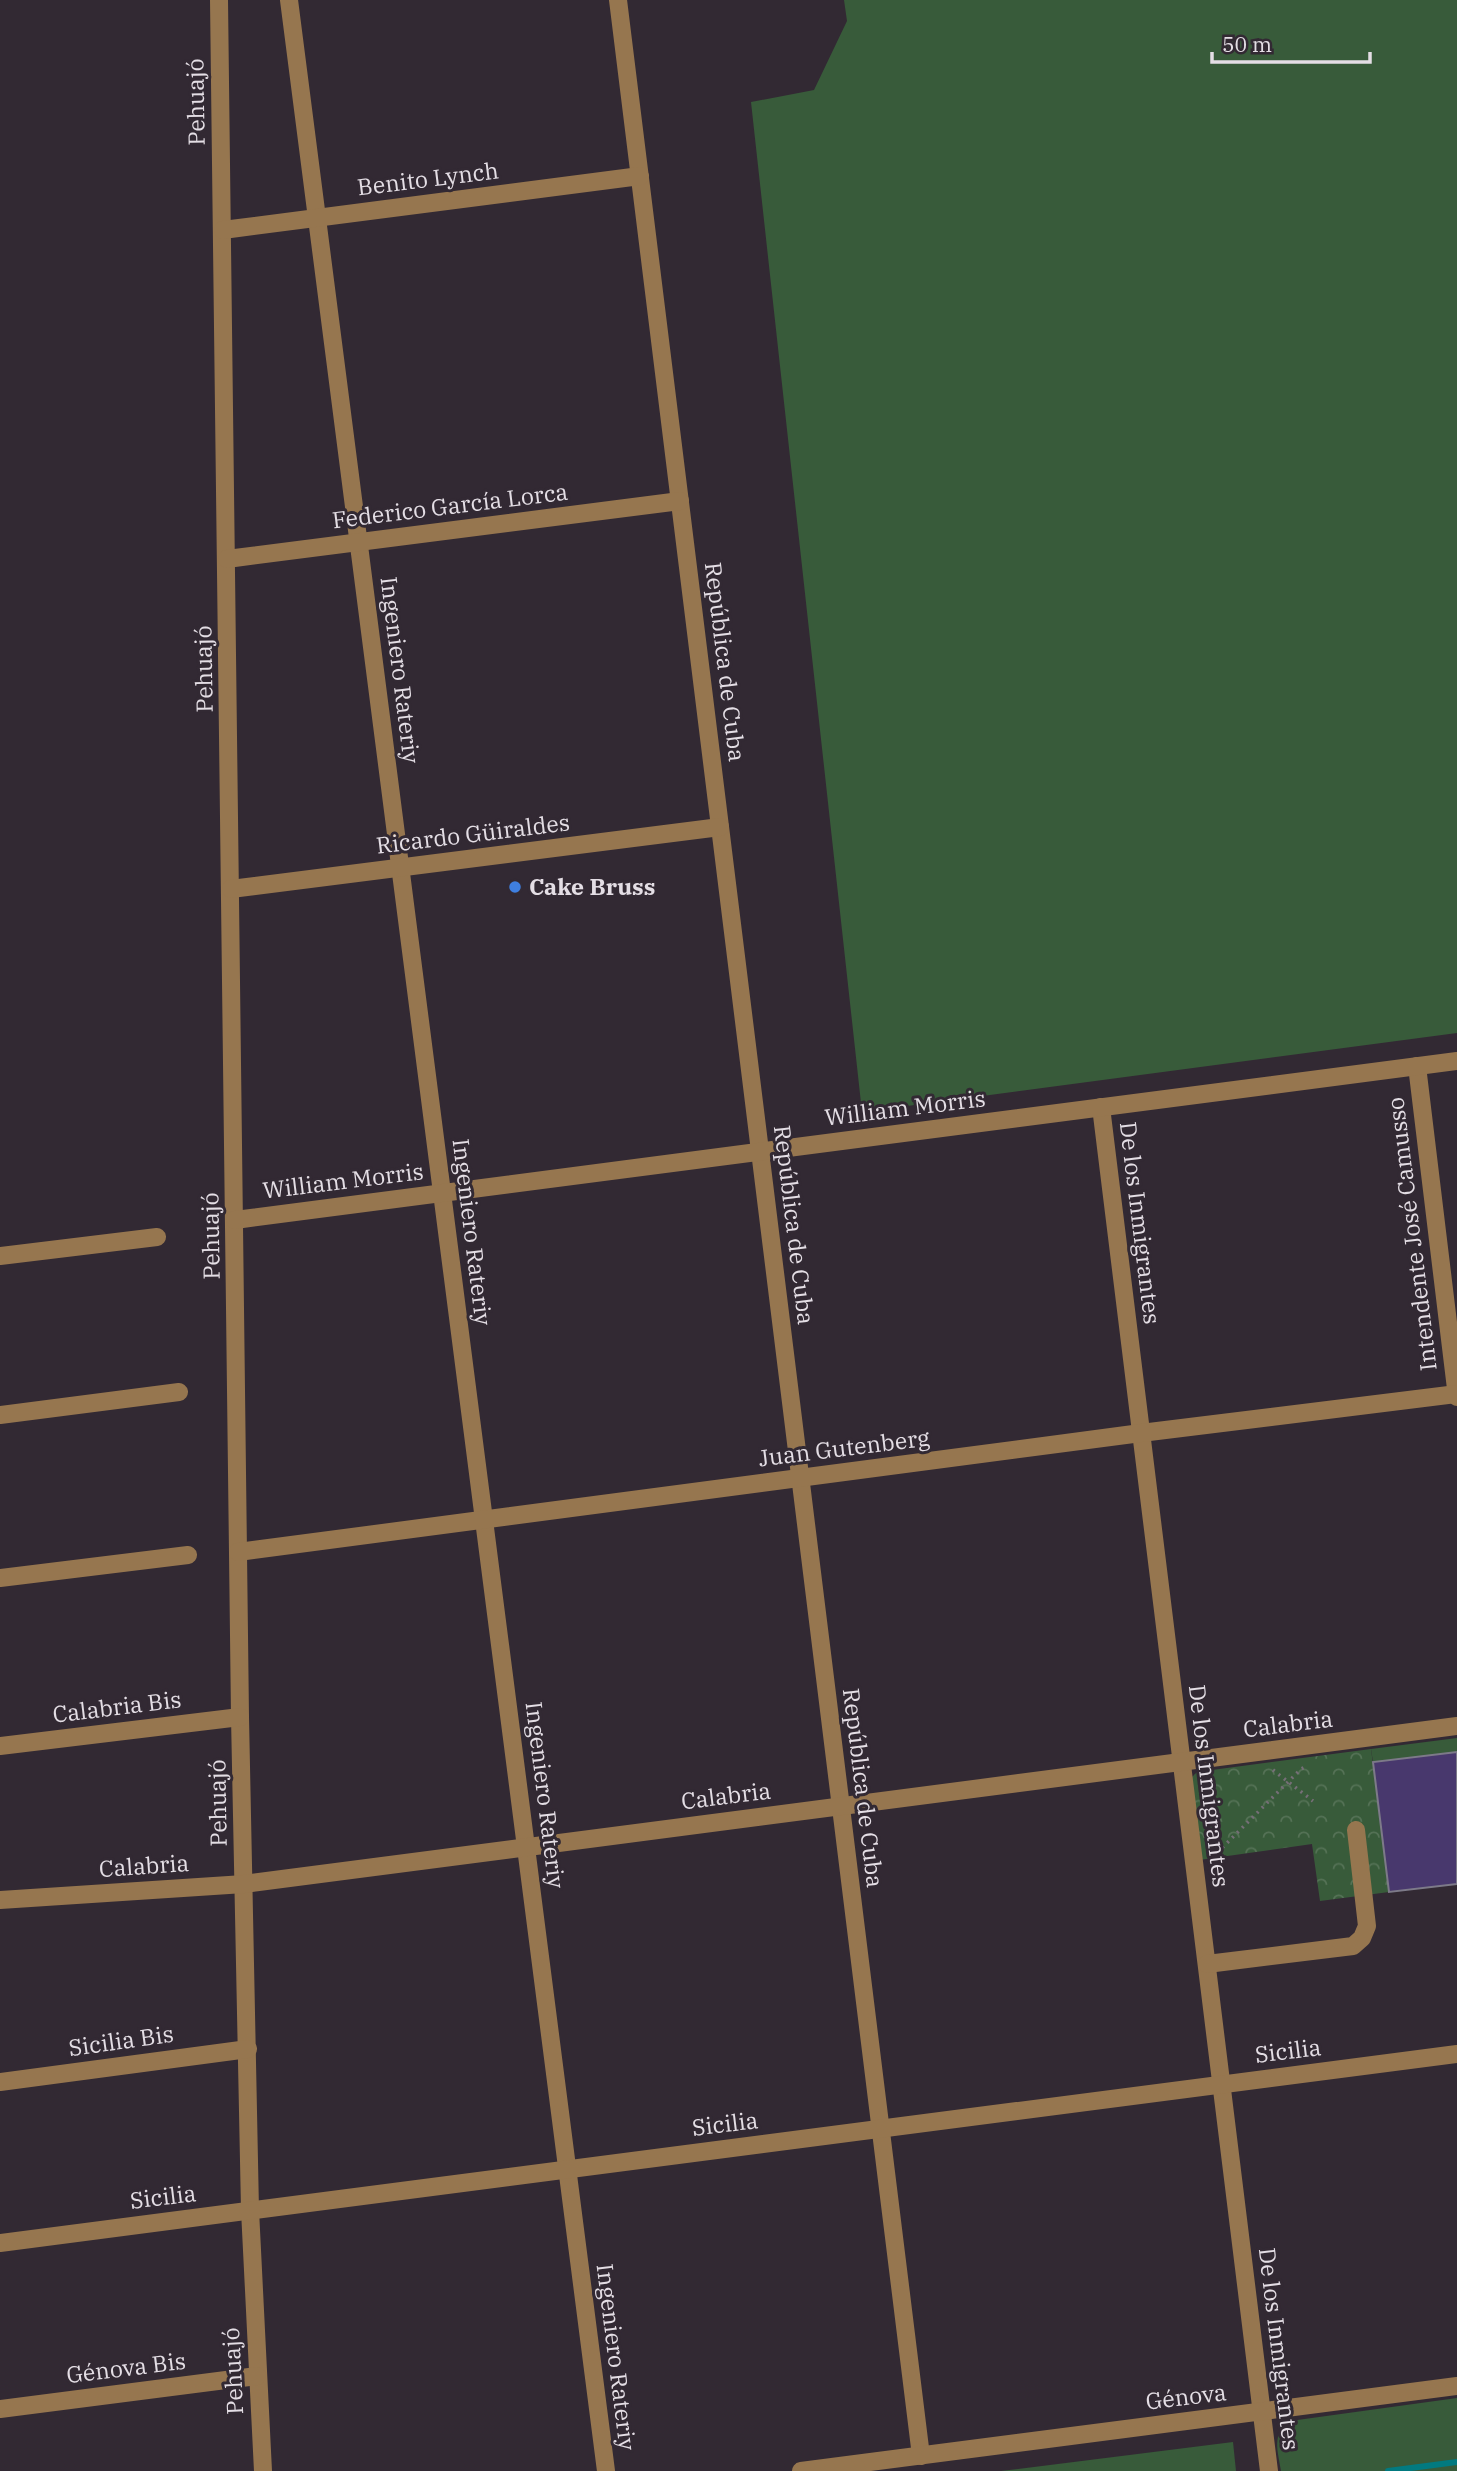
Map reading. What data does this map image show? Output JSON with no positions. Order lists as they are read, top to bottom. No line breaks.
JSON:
{"streets":{"street":["Pehuajó","Benito Lynch","Federico García Lorca","República de Cuba","Ingeniero Rateriy","Ricardo Güiraldes","William Morris","De los Inmigrantes","Intendente José Camusso","Juan Gutenberg","Calabria Bis","Calabria","Sicilia Bis","Sicilia","Génova Bis","Génova"]},"crossings":[["Pehuajó","Benito Lynch"],["Pehuajó","Federico García Lorca"],["Pehuajó","Ricardo Güiraldes"],["Pehuajó","William Morris"],["Pehuajó","Juan Gutenberg"],["Pehuajó","Calabria Bis"],["Pehuajó","Calabria"],["Pehuajó","Sicilia Bis"],["Pehuajó","Sicilia"],["Pehuajó","Génova Bis"],["Benito Lynch","República de Cuba"],["Benito Lynch","Ingeniero Rateriy"],["Federico García Lorca","República de Cuba"],["Federico García Lorca","Ingeniero Rateriy"],["República de Cuba","Ricardo Güiraldes"],["República de Cuba","William Morris"],["República de Cuba","Juan Gutenberg"],["República de Cuba","Calabria"],["República de Cuba","Sicilia"],["República de Cuba","Génova"],["Ingeniero Rateriy","Ricardo Güiraldes"],["Ingeniero Rateriy","William Morris"],["Ingeniero Rateriy","Juan Gutenberg"],["Ingeniero Rateriy","Calabria"],["Ingeniero Rateriy","Sicilia"],["William Morris","De los Inmigrantes"],["William Morris","Intendente José Camusso"],["De los Inmigrantes","Juan Gutenberg"],["De los Inmigrantes","Calabria"],["De los Inmigrantes","Sicilia"],["De los Inmigrantes","Génova"],["Intendente José Camusso","Juan Gutenberg"]],"places":["Cake Bruss"],"scale_bar":"50 m"}
